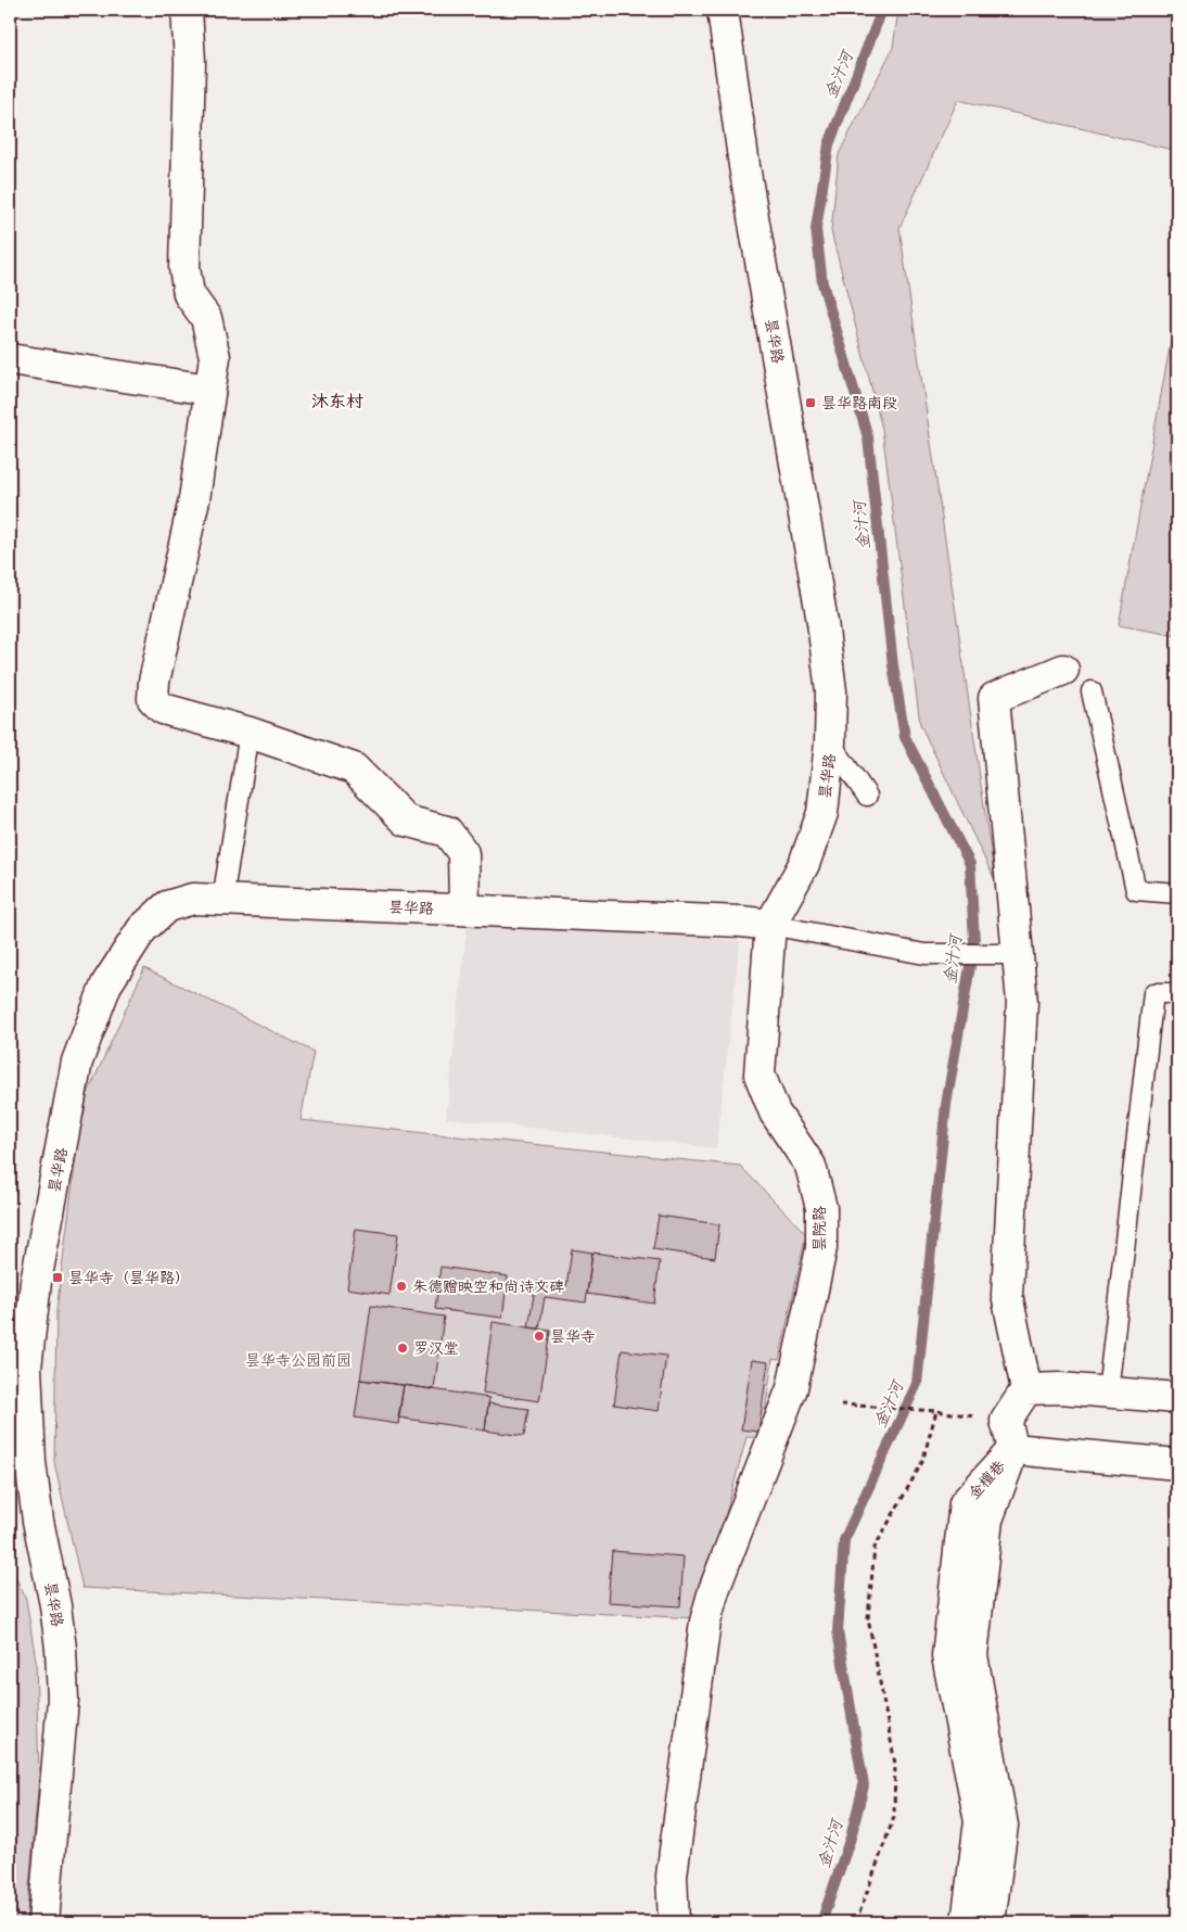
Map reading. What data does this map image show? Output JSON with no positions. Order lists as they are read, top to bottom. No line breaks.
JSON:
{"streets":{"street":["昙华路","昙院路","金檀巷"]},"crossings":[["昙华路","昙院路"]],"districts":["沐东村"],"water":["金汁河"],"parks":["昙华寺公园前园"],"places":{"transit":["昙华路南段","昙华寺（昙华路）"],"other":["朱德赠映空和尚诗文碑","昙华寺","罗汉堂"]}}
